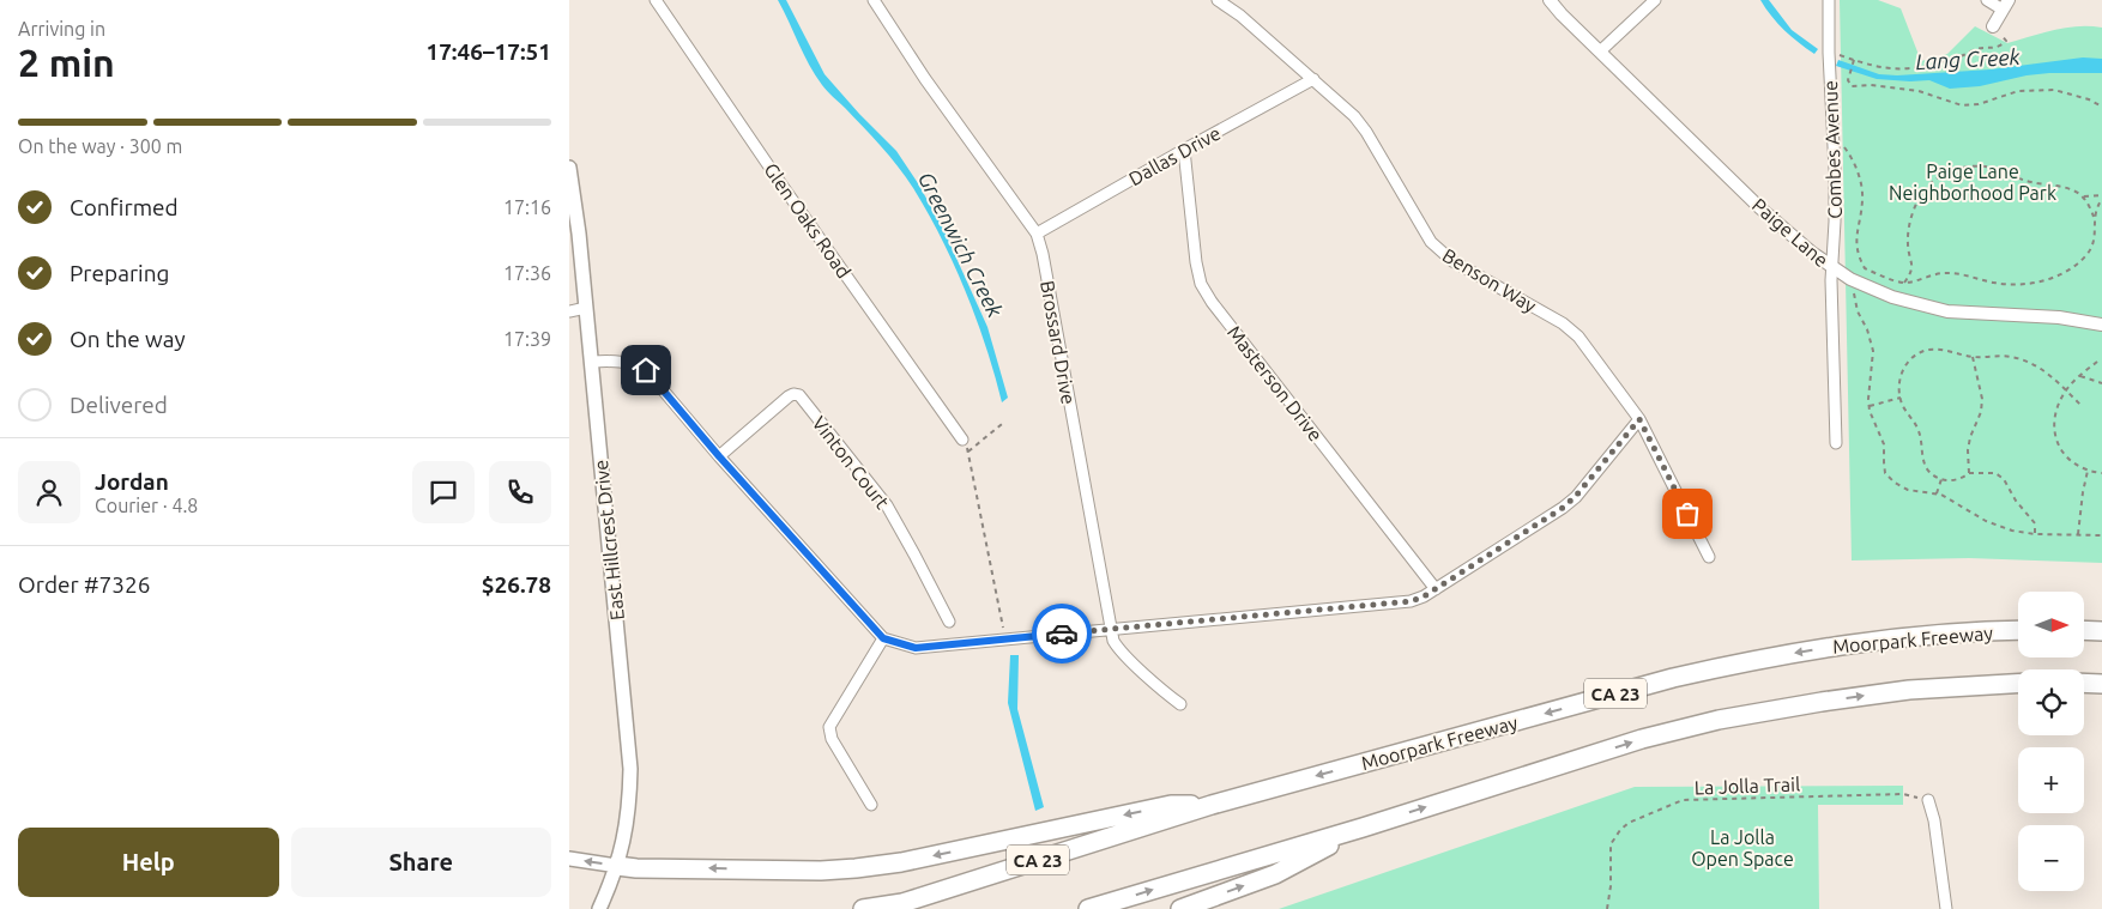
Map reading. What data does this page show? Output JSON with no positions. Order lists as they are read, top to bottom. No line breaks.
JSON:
{"streets":{"highway":["Moorpark Freeway","CA 23"],"main road":["East Hillcrest Drive"],"street":["Combes Avenue","Dallas Drive","Glen Oaks Road","Paige Lane","Benson Way","Brossard Drive","Masterson Drive","Vinton Court"],"path":["La Jolla Trail"]},"crossings":[["Combes Avenue","Paige Lane"],["Dallas Drive","Benson Way"],["Dallas Drive","Brossard Drive"],["Dallas Drive","Masterson Drive"]],"water":["Lang Creek","Greenwich Creek"],"parks":["Paige Lane Neighborhood Park","La Jolla Open Space"],"north":"right","page":{"heading":["2 min","Arriving in","17:46–17:51"],"panel":["Jordan","Courier · 4.8","Order #7326","$26.78"],"bar":"On the way · 300 m","list":[["Confirmed","17:16"],["Preparing","17:36"],["On the way","17:39"],"Delivered"],"map_buttons":["+","−"],"buttons":["Help","Share"]}}
